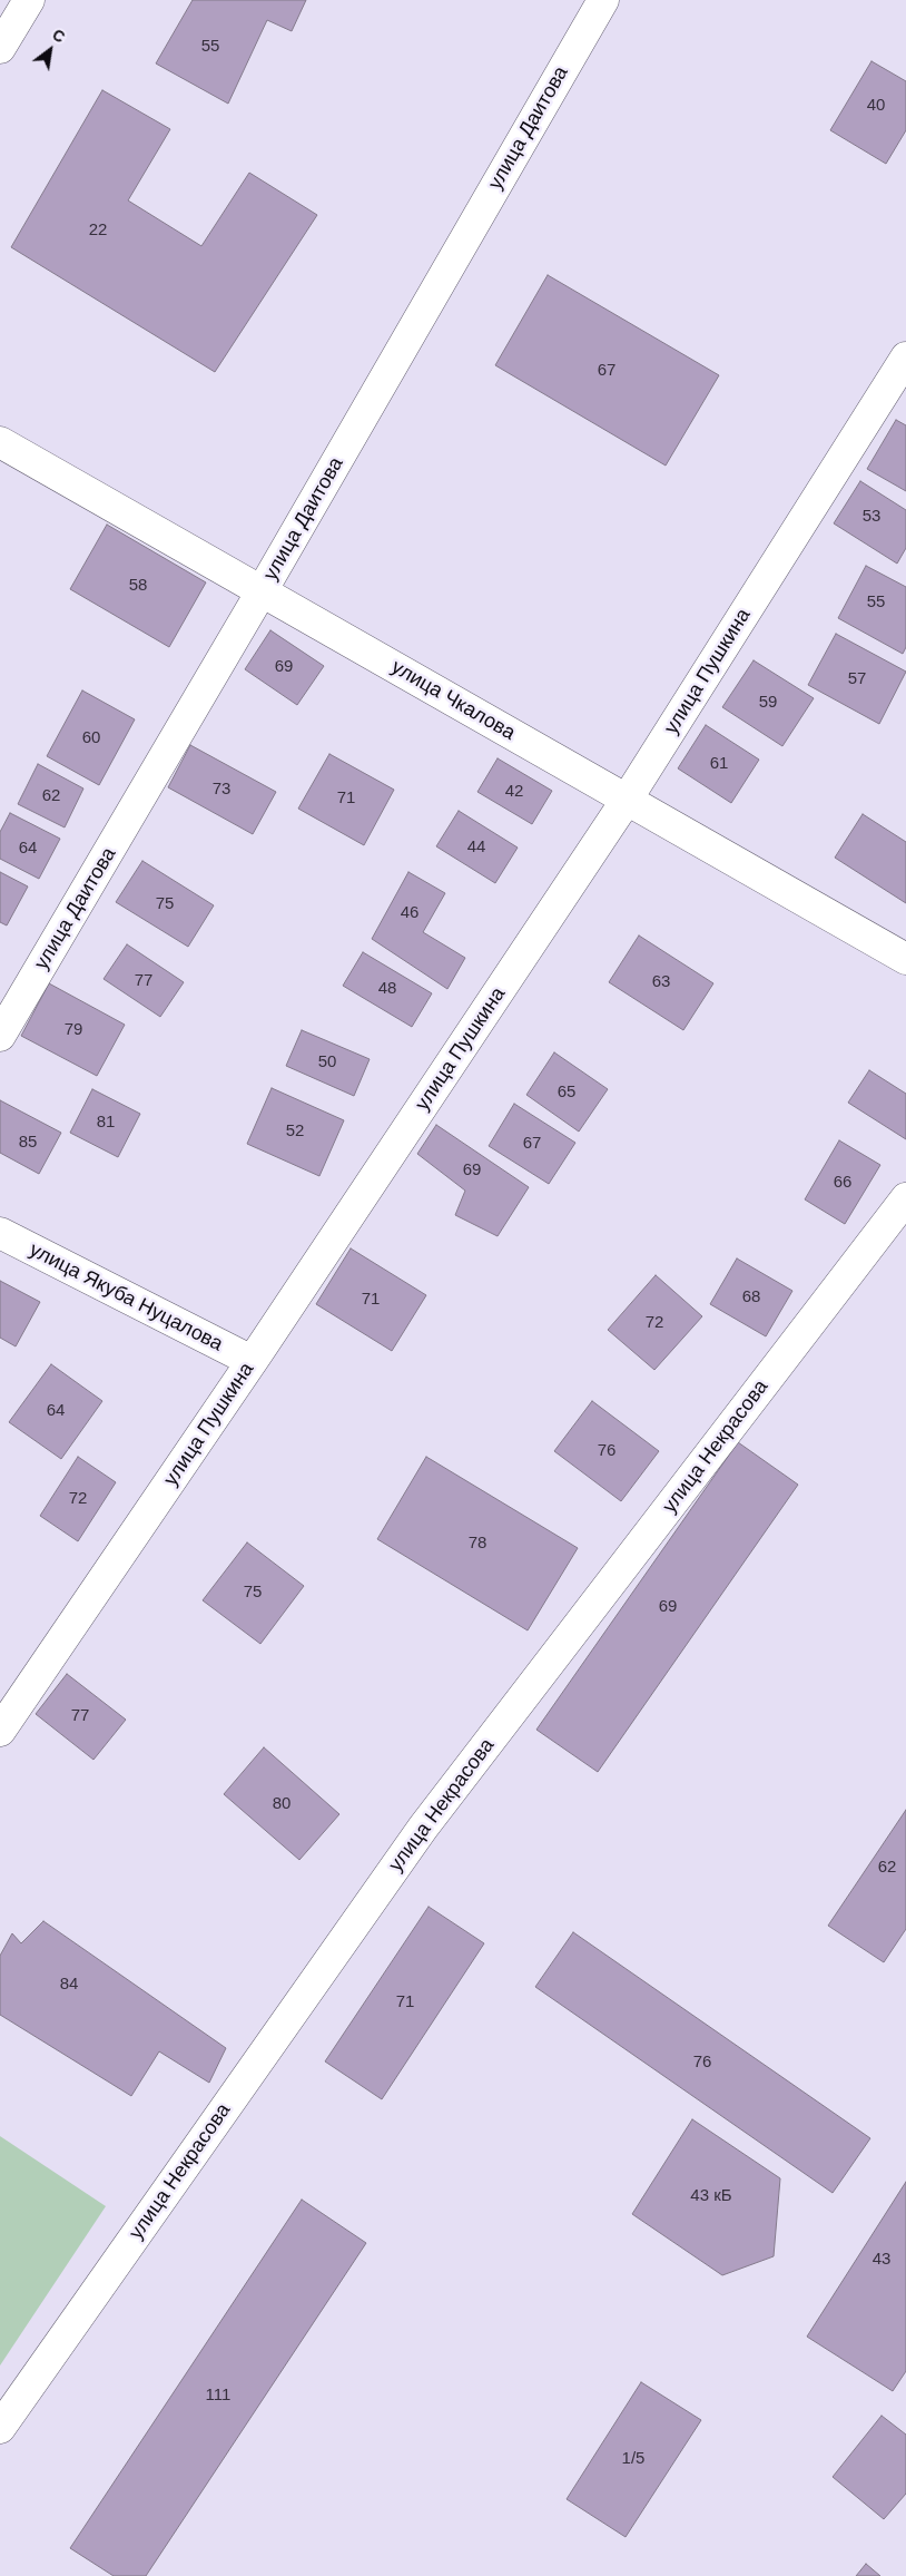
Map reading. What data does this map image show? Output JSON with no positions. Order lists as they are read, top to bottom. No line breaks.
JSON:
{"streets":{"street":["улица Даитова","улица Пушкина","улица Чкалова","улица Якуба Нуцалова","улица Некрасова"]},"crossings":[["улица Даитова","улица Чкалова"],["улица Пушкина","улица Чкалова"],["улица Пушкина","улица Якуба Нуцалова"]],"house_numbers":["55","40","22","67","53","58","55","69","57","59","60","61","73","42","62","71","44","64","75","46","77","63","48","79","50","65","81","52","85","67","69","66","68","71","72","64","76","72","78","75","69","77","80","62","84","71","76","43 кБ","43","111","1/5"],"north":"top right"}
